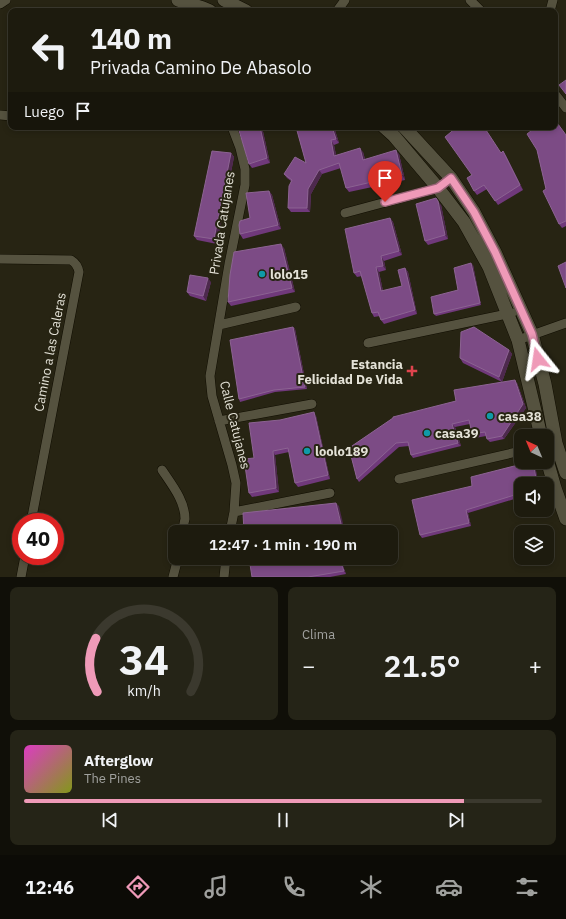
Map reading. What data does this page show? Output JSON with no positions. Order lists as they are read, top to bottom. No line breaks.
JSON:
{"streets":{"street":["Privada Catujanes","Camino a las Caleras","Calle Catujanes"]},"crossings":[["Privada Catujanes","Calle Catujanes"]],"places":{"other":["lolo15","casa38","casa39","loolo189"],"health":["Estancia Felicidad De Vida"]},"north":"top left","page":{"turn":["140 m","Privada Camino De Abasolo"],"then":"Luego","limit":"40","trip":"12:47 · 1 min · 190 m","tile":"Clima","heat":["−","21.5°","+"],"song":["Afterglow","The Pines"],"tabs":"12:46","gauge":["34","km/h"]}}
